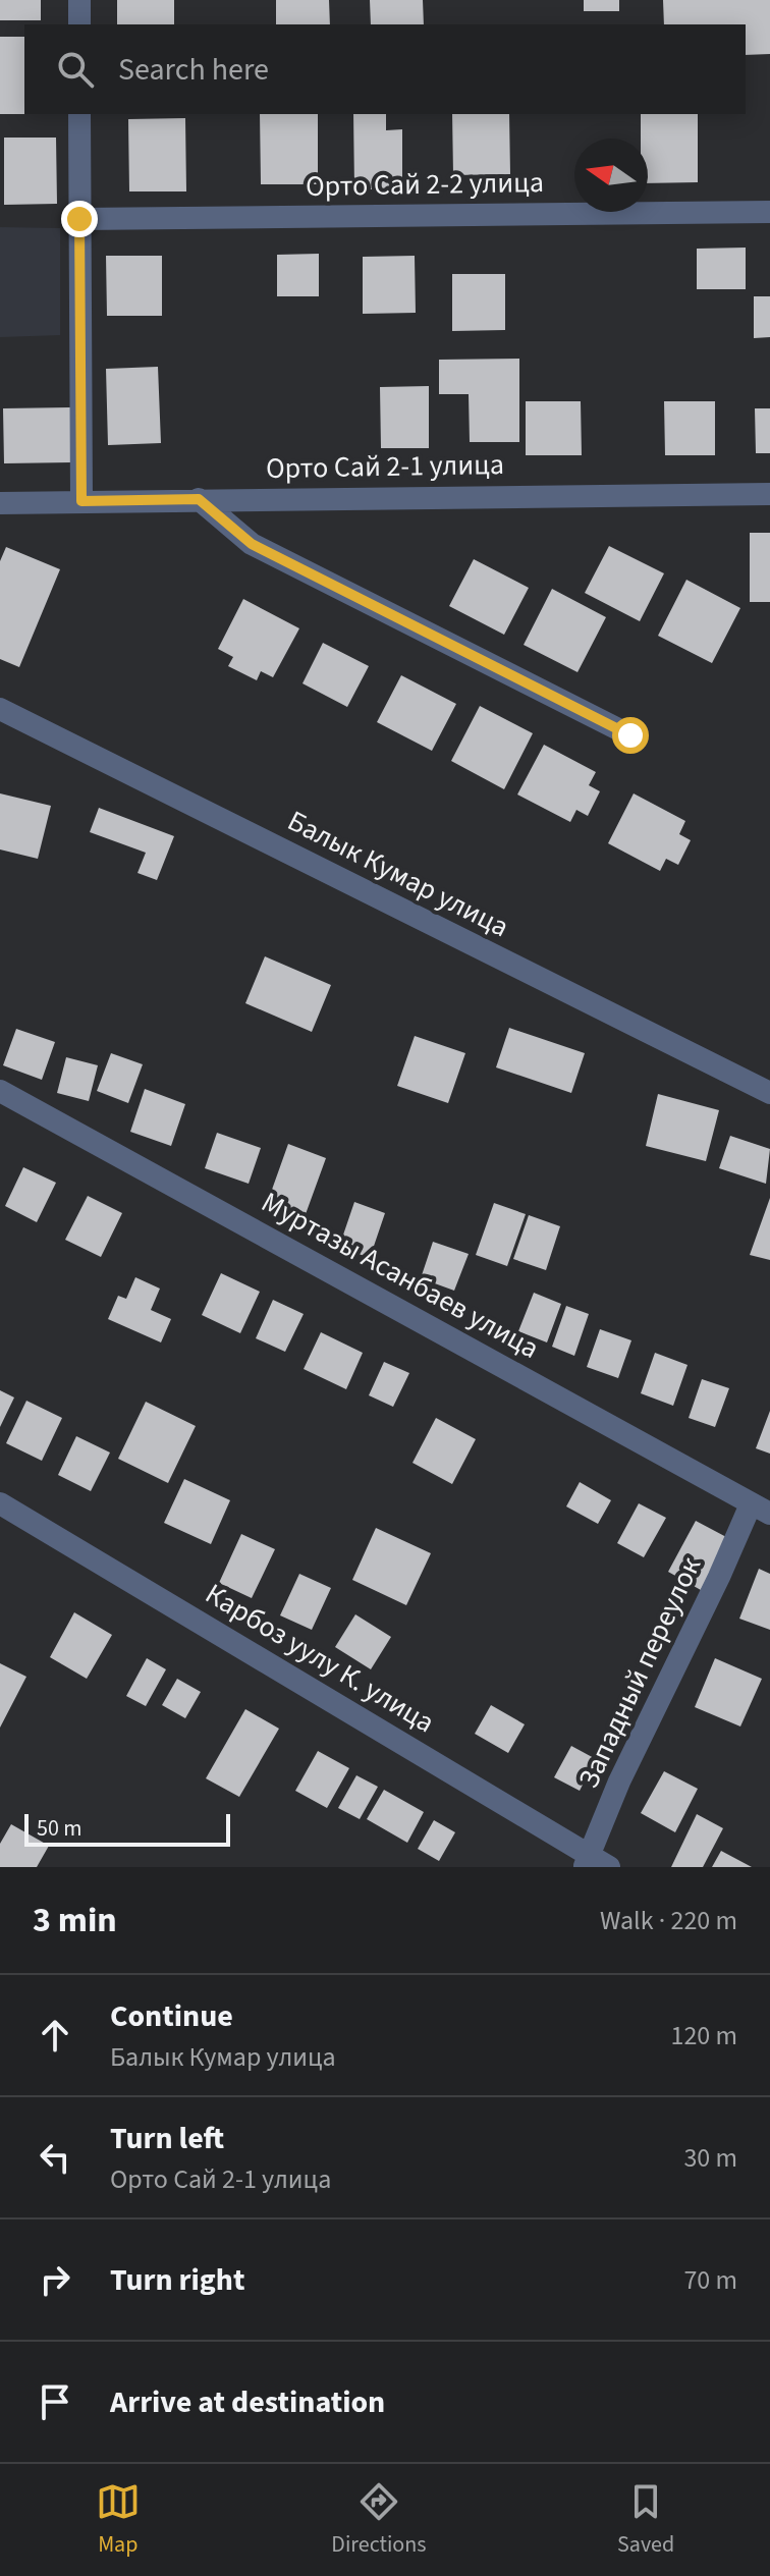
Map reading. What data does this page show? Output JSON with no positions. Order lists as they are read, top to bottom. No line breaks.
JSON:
{"streets":{"street":["Орто Сай 2-2 улица","Орто Сай 2-1 улица","Балык Кумар улица","Муртазы Асанбаев улица","Карбоз уулу К. улица","Западный переулок"]},"crossings":[["Муртазы Асанбаев улица","Западный переулок"],["Карбоз уулу К. улица","Западный переулок"]],"scale_bar":"50 m","north":"left","page":{"search":"Search here","scale":"50 m","heading":["3 min","Walk · 220 m"],"list":[["Continue","Балык Кумар улица","120 m"],["Turn left","Орто Сай 2-1 улица","30 m"],["Turn right","70 m"],"Arrive at destination"],"nav":["Map","Directions","Saved"]}}
